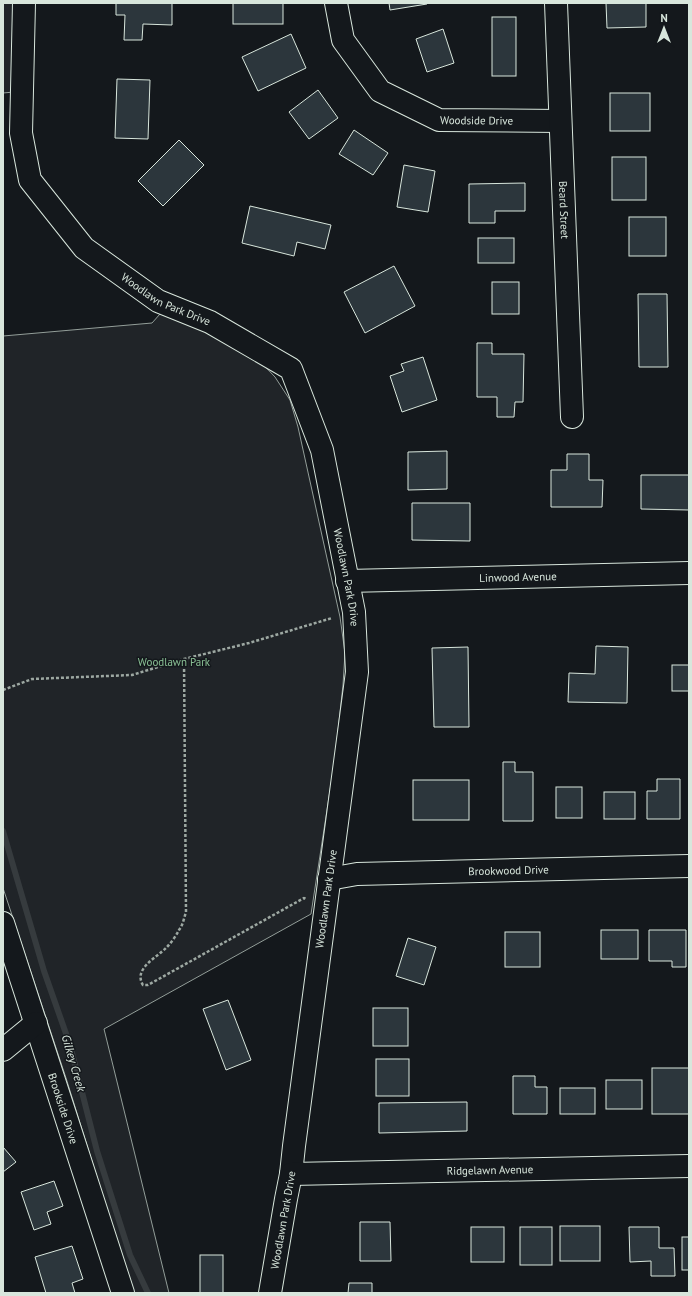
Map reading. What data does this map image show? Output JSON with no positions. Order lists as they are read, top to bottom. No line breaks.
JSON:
{"streets":{"street":["Woodside Drive","Beard Street","Woodlawn Park Drive","Linwood Avenue","Brookwood Drive","Brookside Drive","Ridgelawn Avenue"]},"crossings":[["Woodside Drive","Beard Street"],["Woodlawn Park Drive","Linwood Avenue"],["Woodlawn Park Drive","Brookwood Drive"],["Woodlawn Park Drive","Ridgelawn Avenue"]],"water":["Gilkey Creek"],"parks":["Woodlawn Park"],"north":"top"}
